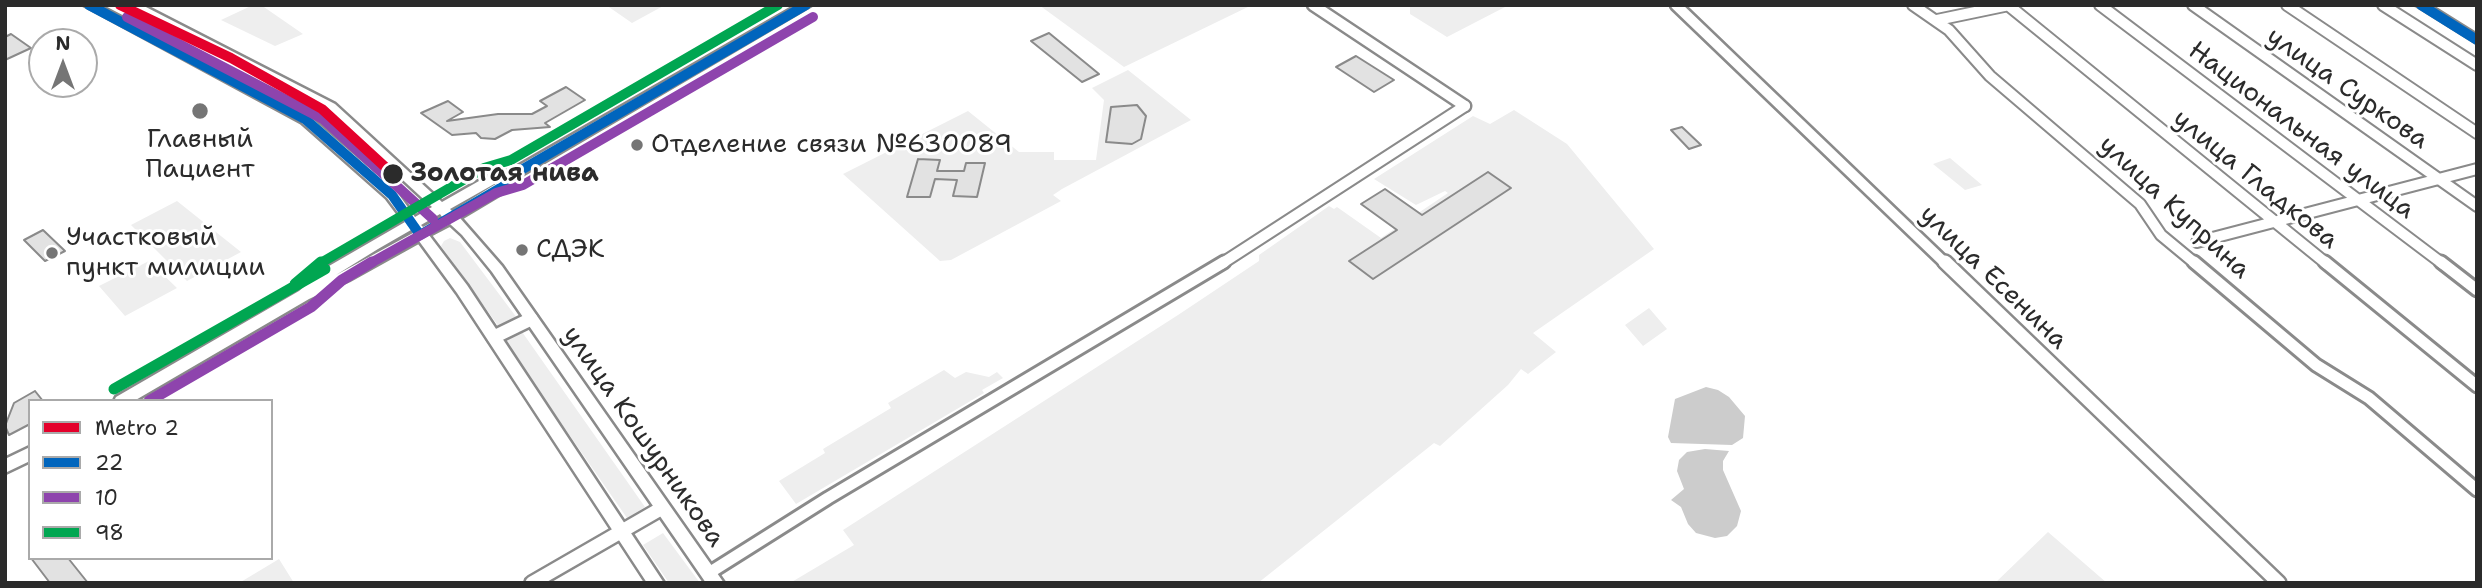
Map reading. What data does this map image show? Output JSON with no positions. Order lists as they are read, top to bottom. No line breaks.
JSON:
{"streets":{"main road":["улица Кошурникова"],"street":["улица Суркова","Национальная улица","улица Гладкова","улица Куприна","улица Есенина"]},"places":["Главный Пациент","Отделение связи №630089","Золотая нива","СДЭК","Участковый пункт милиции"],"lines":["metro line 2","transit line 22","transit line 98","transit line 10"],"legend":["Metro 2","22","10","98"],"north":"top"}
